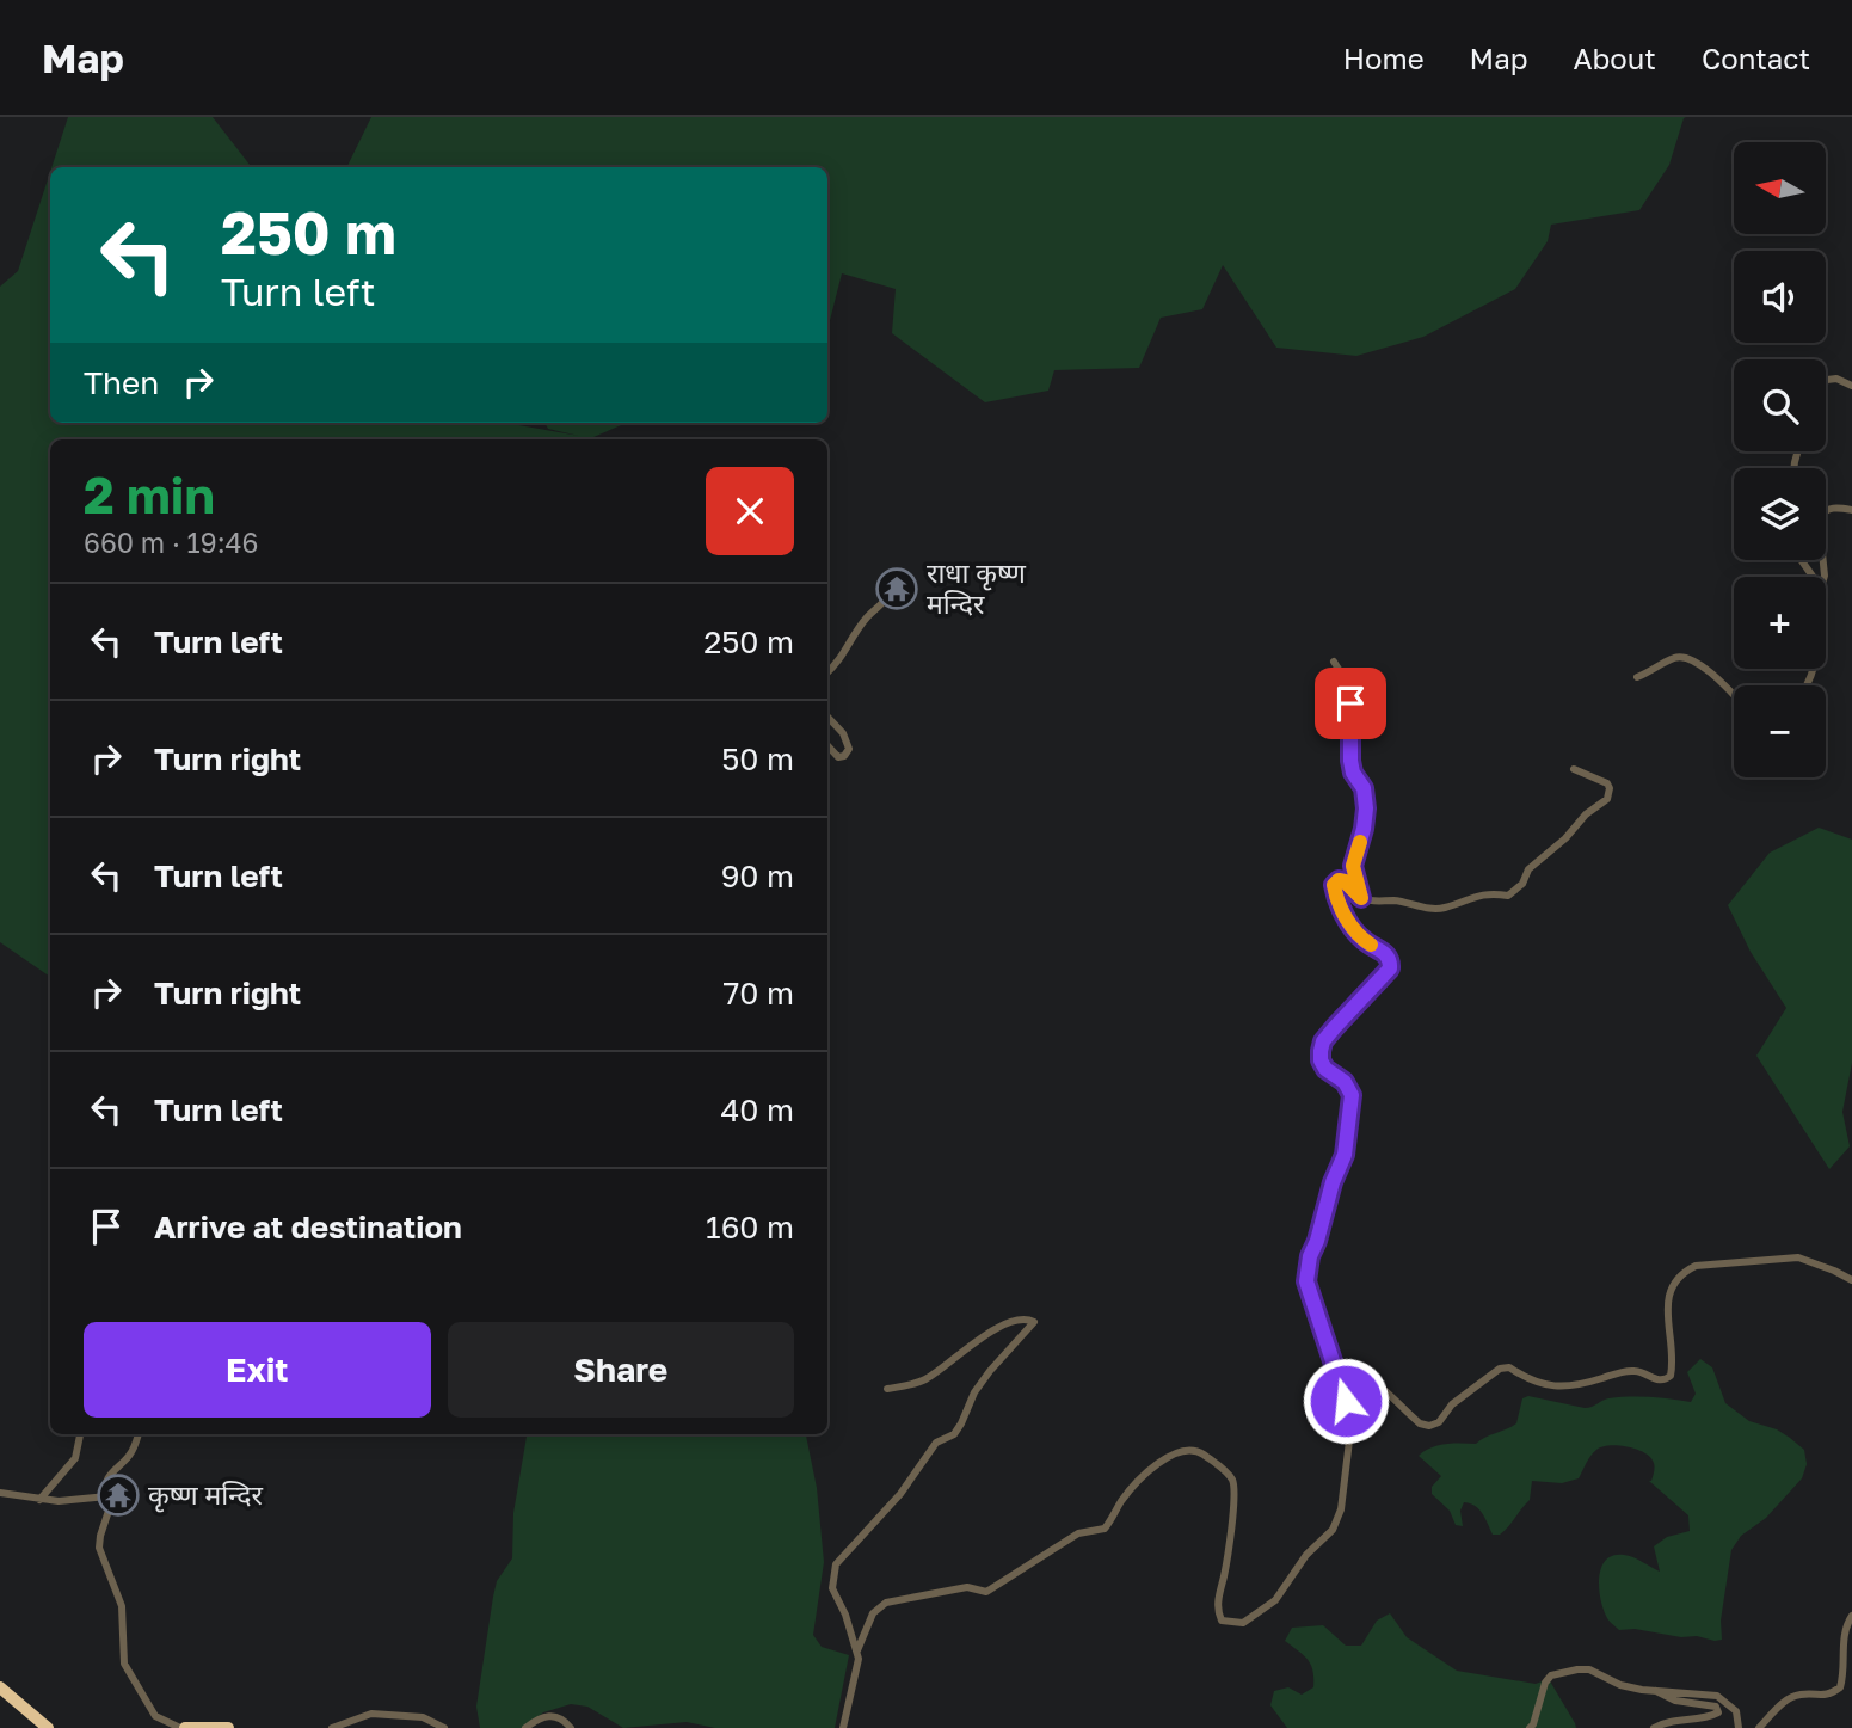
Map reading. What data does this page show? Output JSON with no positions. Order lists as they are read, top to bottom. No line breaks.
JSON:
{"places":{"temple":["राधा कृष्ण मन्दिर","कृष्ण मन्दिर"]},"north":"left","page":{"header":"Map","nav":["Home","Map","About","Contact"],"map_buttons":["+","−"],"turn":["250 m","Turn left"],"then":"Then","heading":["2 min","660 m · 19:46"],"list":[{"name":"Turn left","value":"250 m"},{"name":"Turn right","value":"50 m"},{"name":"Turn left","value":"90 m"},{"name":"Turn right","value":"70 m"},{"name":"Turn left","value":"40 m"},{"name":"Arrive at destination","value":"160 m"}],"buttons":["Exit","Share"]}}
